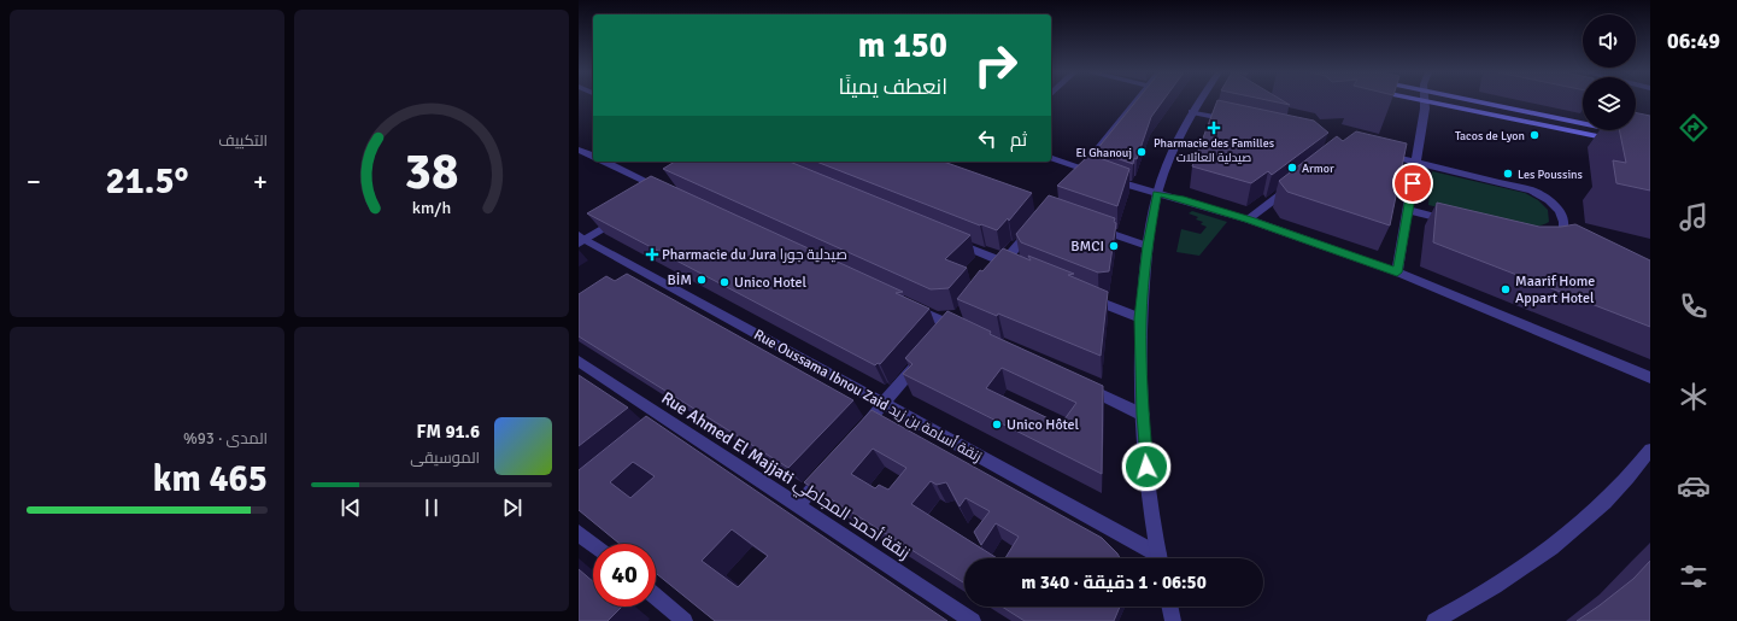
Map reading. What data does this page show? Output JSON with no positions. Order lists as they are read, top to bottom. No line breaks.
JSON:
{"streets":{"street":["Rue Oussama Ibnou Zaid زنقة أسامة بن زيد","Rue Ahmed El Majjati زنقة أحمد المجاطي"]},"places":{"health":["Pharmacie des Familles صيدلية العائلات","Pharmacie du Jura صيدلية جورا"],"other":["Tacos de Lyon","El Ghanouj","Armor","Les Poussins","BMCI","BİM","Unico Hotel","Maarif Home Appart Hotel","Unico Hôtel"]},"page":{"tabs":"06:49","tile":["التكييف",["المدى · 93%","465 km"]],"turn":["150 m","انعطف يمينًا"],"then":"ثم","heat":["−","21.5°","+"],"song":["91.6 FM","الموسيقى"],"limit":"40","trip":"06:50 · 1 دقيقة · 340 m","gauge":["38","km/h"]}}
